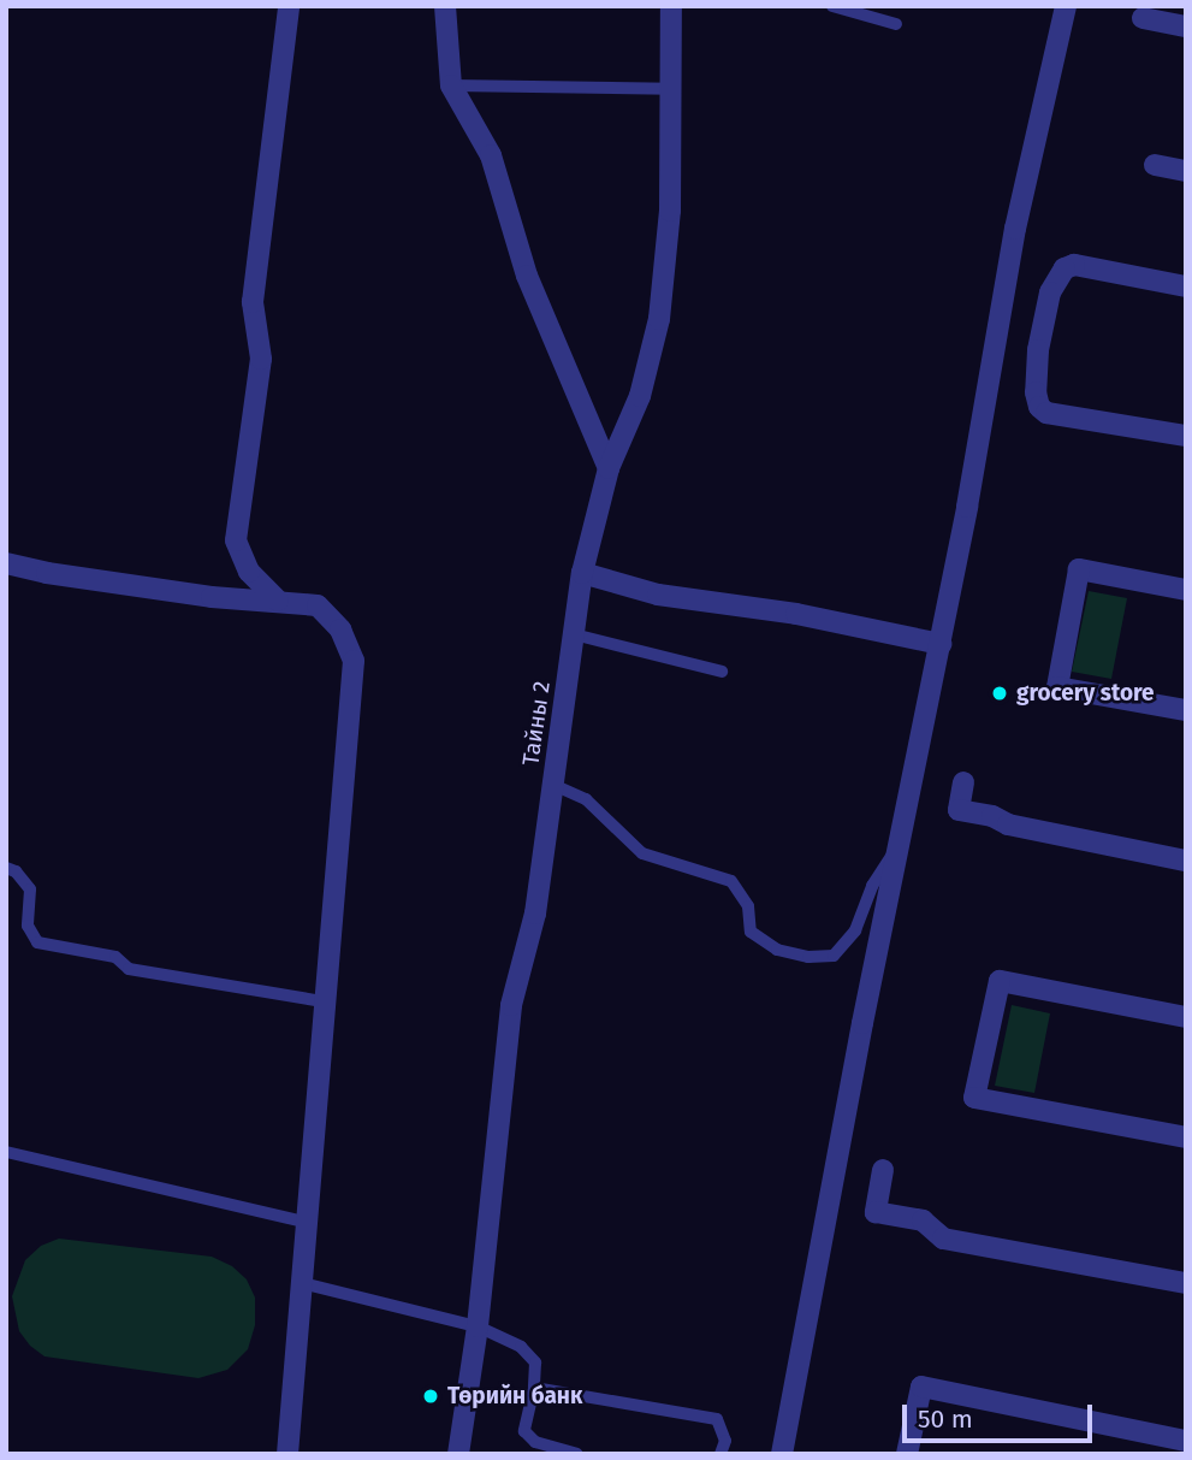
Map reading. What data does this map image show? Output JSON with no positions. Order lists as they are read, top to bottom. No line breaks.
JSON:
{"streets":{"street":["Тайны 2"]},"places":["grocery store","Төрийн банк"],"scale_bar":"50 m"}
